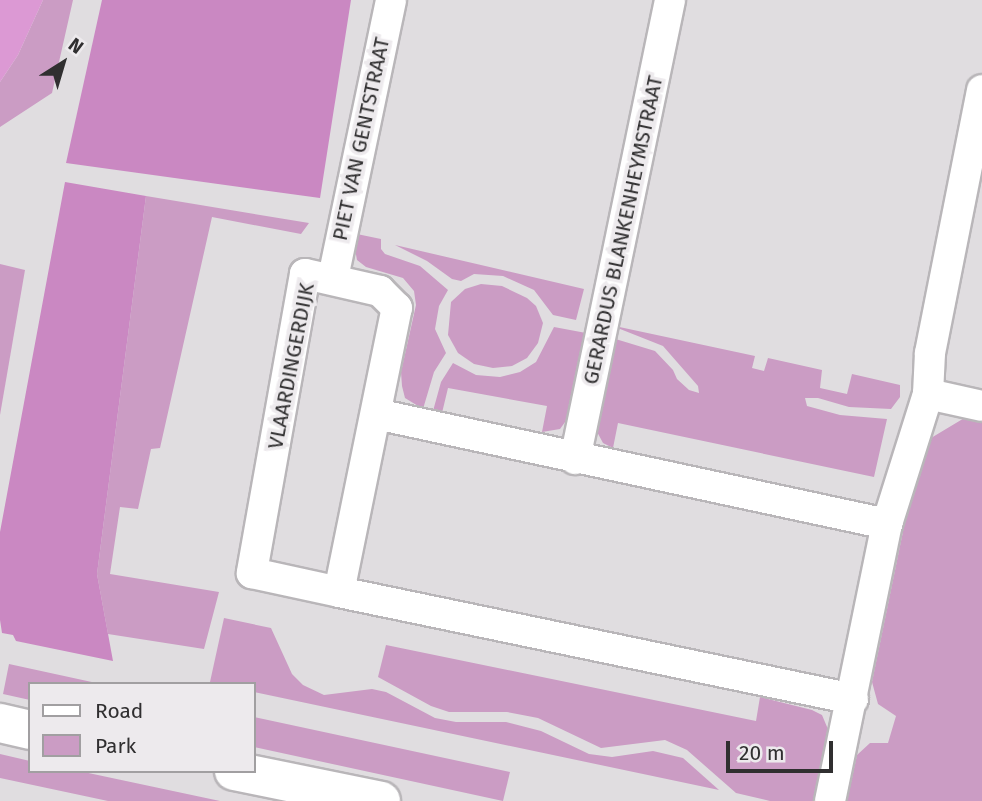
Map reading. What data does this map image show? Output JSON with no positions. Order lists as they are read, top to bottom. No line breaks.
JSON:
{"streets":{"street":["PIET VAN GENTSTRAAT","GERARDUS BLANKENHEYMSTRAAT","VLAARDINGERDIJK"]},"crossings":[["PIET VAN GENTSTRAAT","VLAARDINGERDIJK"]],"legend":["Road","Park"],"scale_bar":"20 m","north":"top right"}
